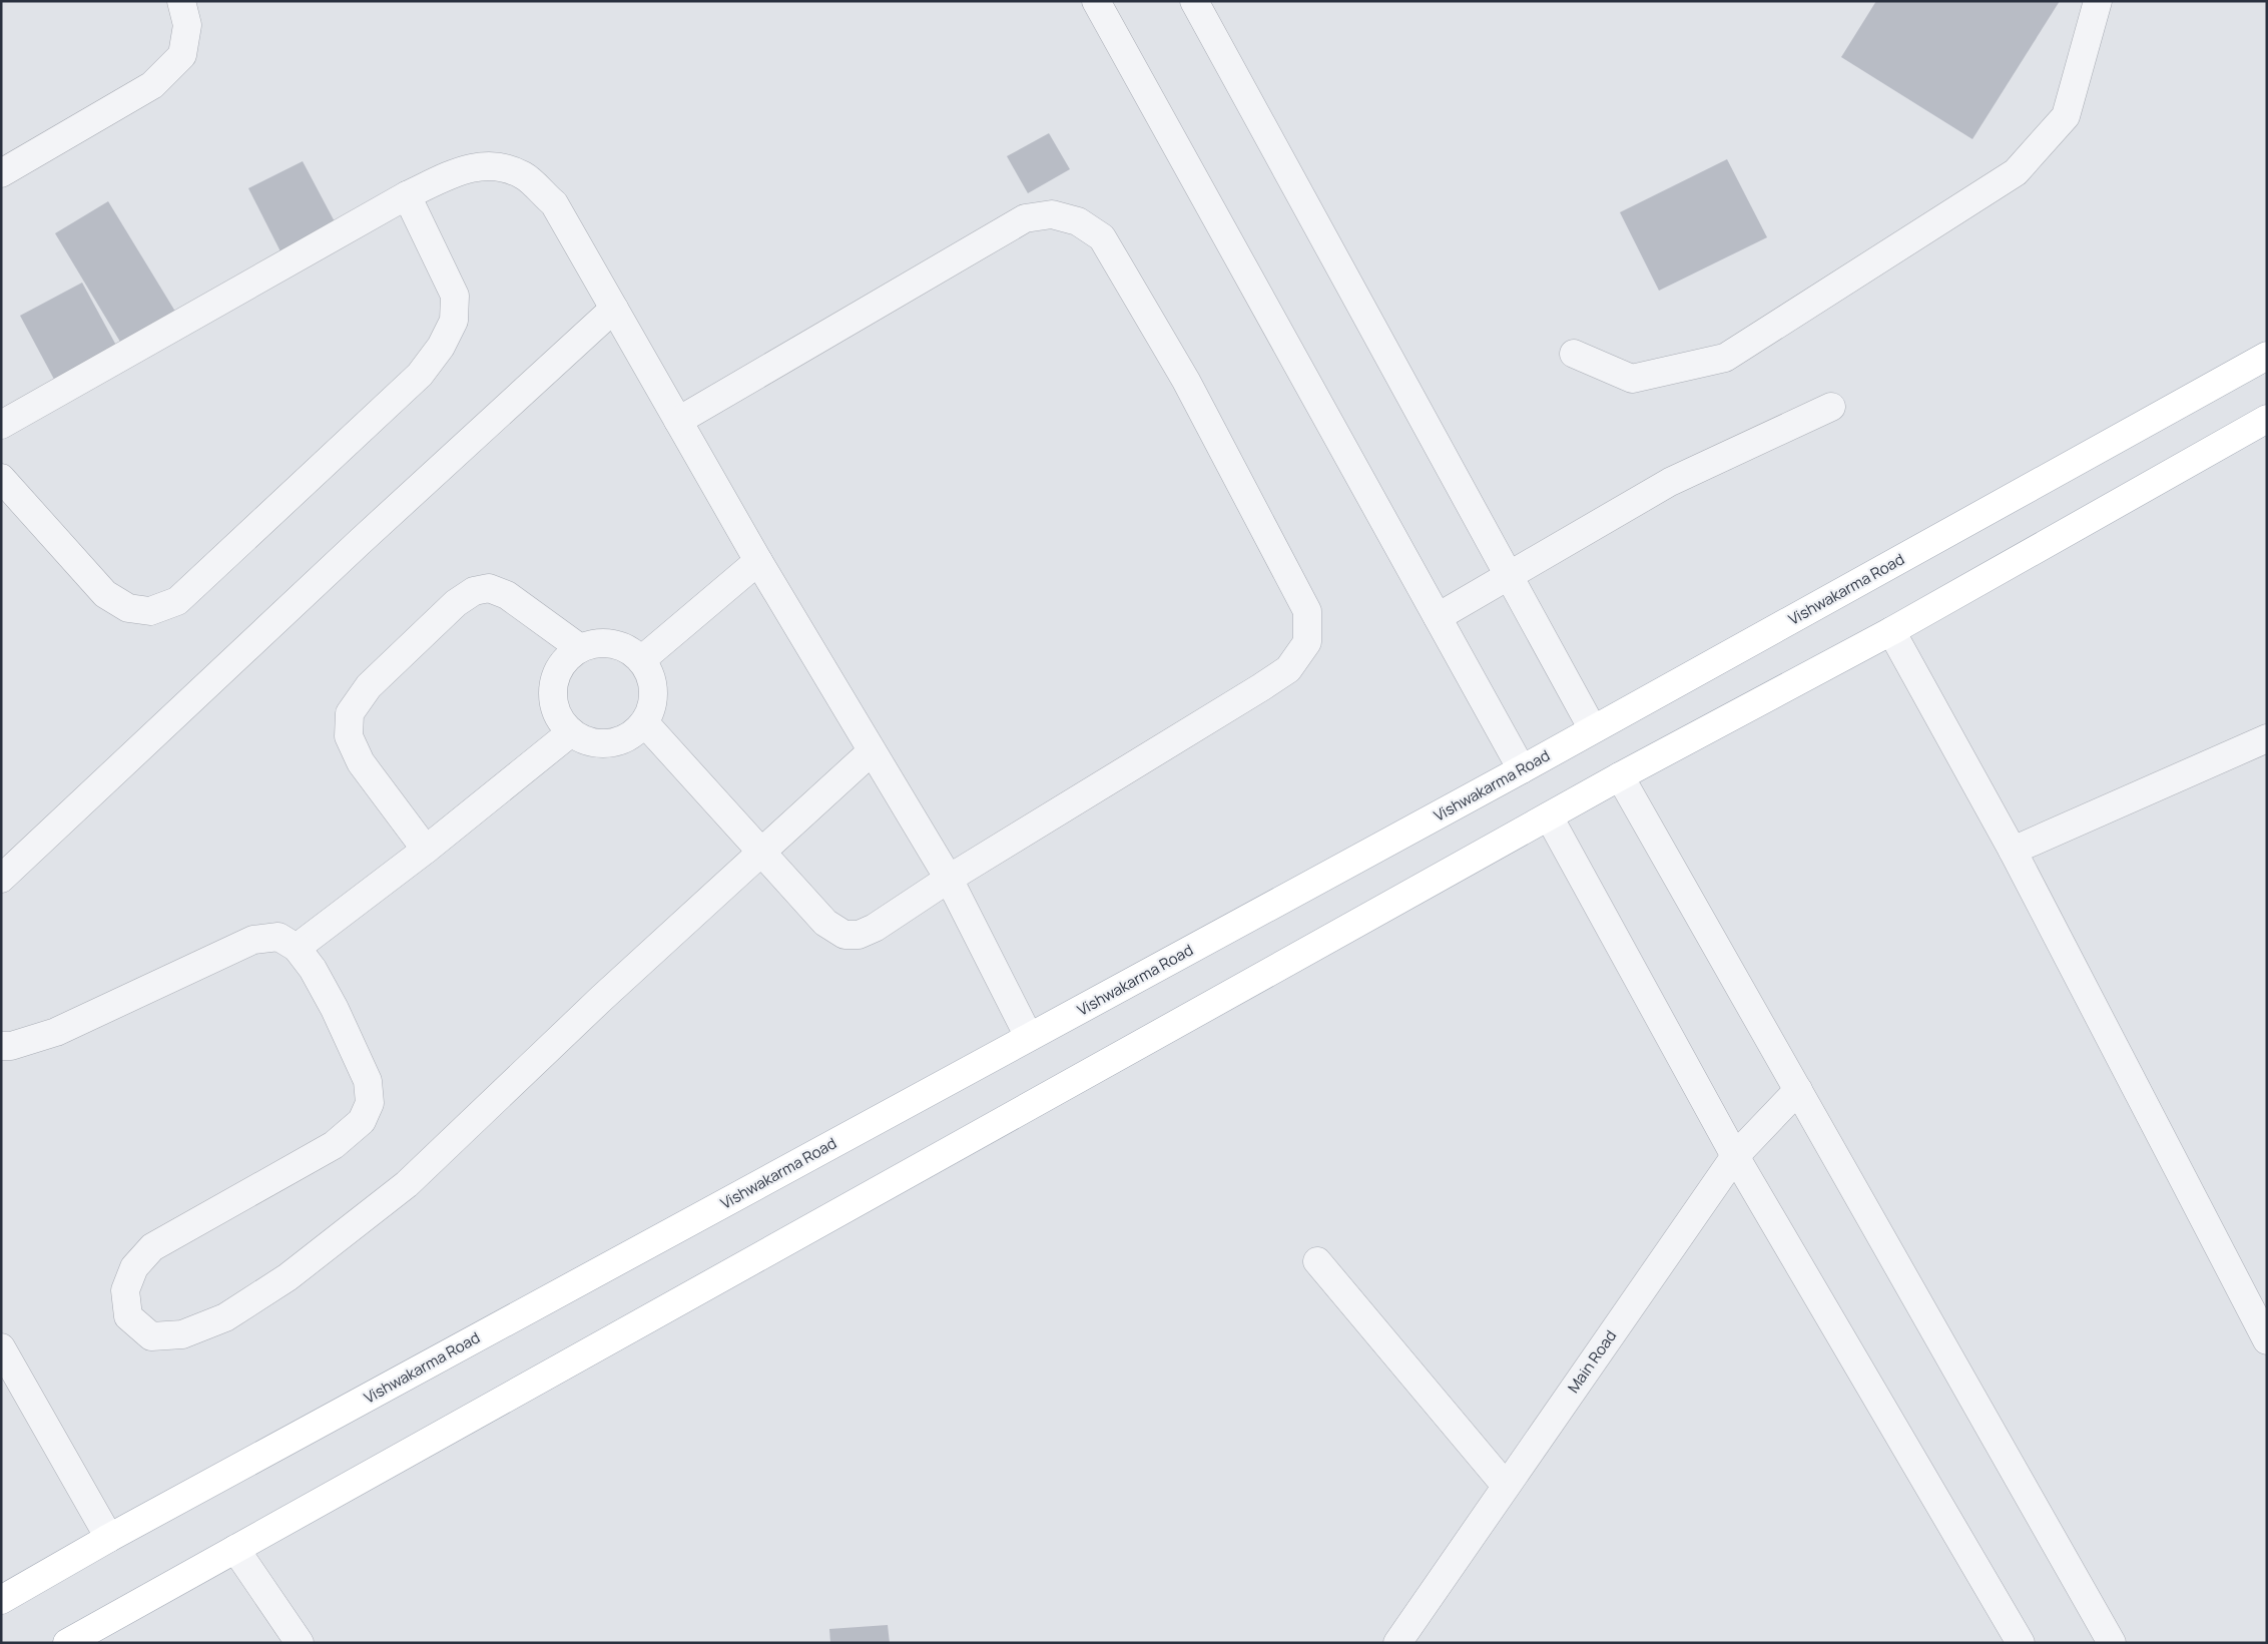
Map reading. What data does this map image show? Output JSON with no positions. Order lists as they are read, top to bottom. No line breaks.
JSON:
{"streets":{"main road":["Vishwakarma Road"],"street":["Main Road"]}}
